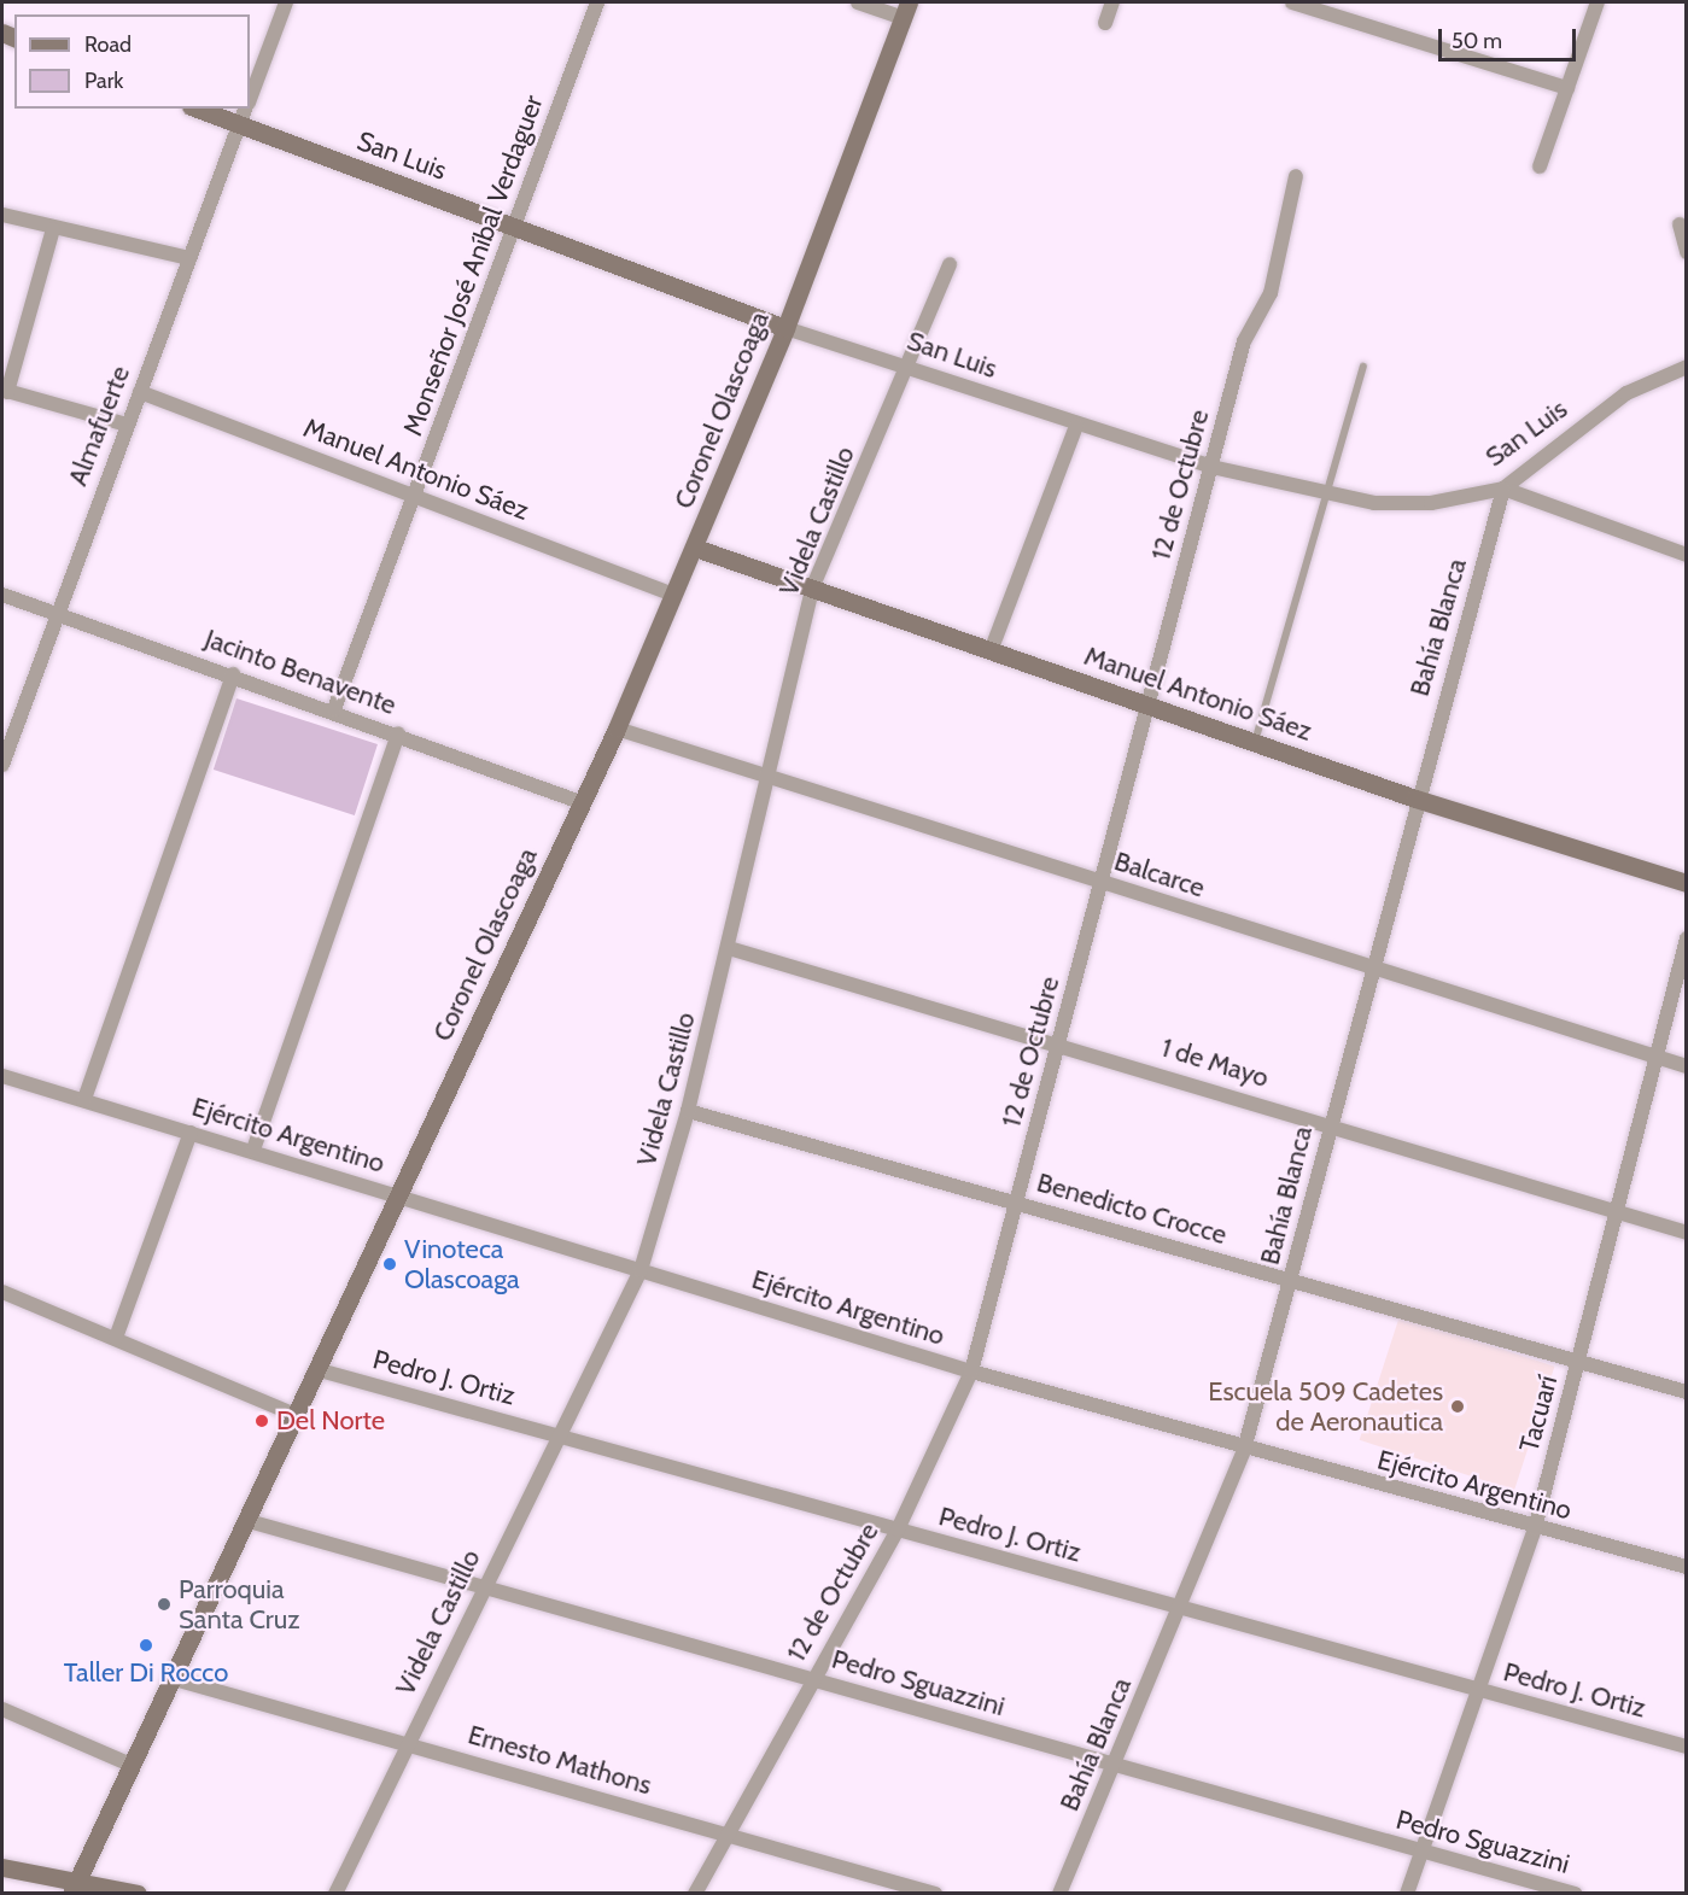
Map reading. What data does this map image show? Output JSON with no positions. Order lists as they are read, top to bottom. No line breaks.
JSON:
{"streets":{"street":["San Luis","Monseñor José Aníbal Verdaguer","Coronel Olascoaga","Almafuerte","Manuel Antonio Sáez","12 de Octubre","Videla Castillo","Bahía Blanca","Jacinto Benavente","Balcarce","1 de Mayo","Ejército Argentino","Benedicto Crocce","Pedro J. Ortiz","Tacuarí","Pedro Sguazzini","Ernesto Mathons"]},"crossings":[["San Luis","Monseñor José Aníbal Verdaguer"],["San Luis","Coronel Olascoaga"],["San Luis","Almafuerte"],["San Luis","12 de Octubre"],["San Luis","Videla Castillo"],["San Luis","Bahía Blanca"],["Monseñor José Aníbal Verdaguer","Manuel Antonio Sáez"],["Monseñor José Aníbal Verdaguer","Jacinto Benavente"],["Coronel Olascoaga","Manuel Antonio Sáez"],["Coronel Olascoaga","Jacinto Benavente"],["Coronel Olascoaga","Balcarce"],["Coronel Olascoaga","Ejército Argentino"],["Coronel Olascoaga","Pedro J. Ortiz"],["Coronel Olascoaga","Pedro Sguazzini"],["Coronel Olascoaga","Ernesto Mathons"],["Almafuerte","Manuel Antonio Sáez"],["Almafuerte","Jacinto Benavente"],["Manuel Antonio Sáez","12 de Octubre"],["Manuel Antonio Sáez","Videla Castillo"],["Manuel Antonio Sáez","Bahía Blanca"],["12 de Octubre","Balcarce"],["12 de Octubre","1 de Mayo"],["12 de Octubre","Ejército Argentino"],["12 de Octubre","Benedicto Crocce"],["12 de Octubre","Pedro J. Ortiz"],["12 de Octubre","Pedro Sguazzini"],["12 de Octubre","Ernesto Mathons"],["Videla Castillo","Balcarce"],["Videla Castillo","1 de Mayo"],["Videla Castillo","Ejército Argentino"],["Videla Castillo","Benedicto Crocce"],["Videla Castillo","Pedro J. Ortiz"],["Videla Castillo","Pedro Sguazzini"],["Videla Castillo","Ernesto Mathons"],["Bahía Blanca","Balcarce"],["Bahía Blanca","1 de Mayo"],["Bahía Blanca","Ejército Argentino"],["Bahía Blanca","Benedicto Crocce"],["Bahía Blanca","Pedro J. Ortiz"],["Bahía Blanca","Pedro Sguazzini"],["Balcarce","Tacuarí"],["1 de Mayo","Tacuarí"],["Ejército Argentino","Tacuarí"],["Benedicto Crocce","Tacuarí"],["Pedro J. Ortiz","Tacuarí"],["Tacuarí","Pedro Sguazzini"]],"places":["Vinoteca Olascoaga","Escuela 509 Cadetes de Aeronautica","Del Norte","Parroquia Santa Cruz","Taller Di Rocco"],"legend":["Road","Park"],"scale_bar":"50 m"}
